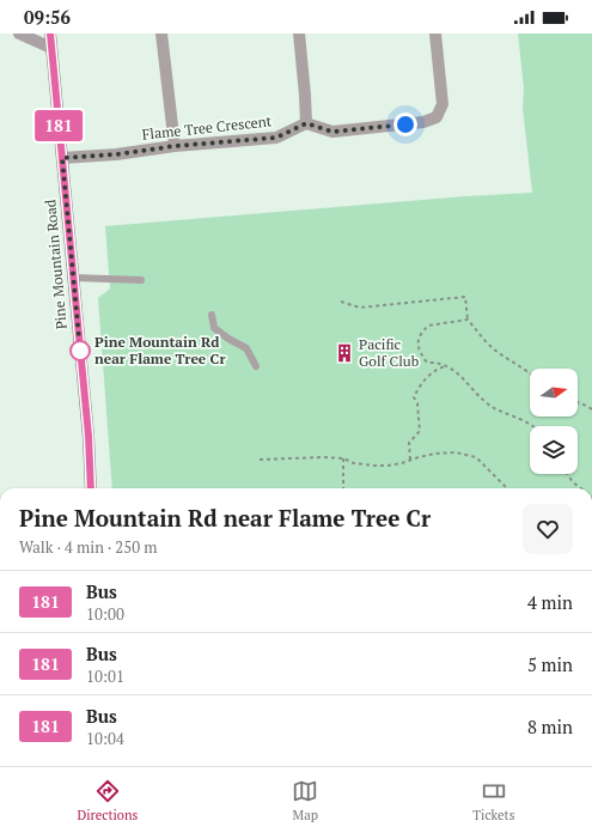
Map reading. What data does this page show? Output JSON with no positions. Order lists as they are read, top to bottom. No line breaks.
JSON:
{"streets":{"main road":["Pine Mountain Road"],"street":["Flame Tree Crescent"]},"crossings":[["Flame Tree Crescent","Pine Mountain Road"]],"places":{"other":["Pine Mountain Rd near Flame Tree Cr"],"building":["Pacific Golf Club"]},"lines":["bus line 181"],"north":"right","page":{"status":"09:56","on_map":"181","heading":["Pine Mountain Rd near Flame Tree Cr","Walk · 4 min · 250 m"],"list":[{"mark":"181","name":"Bus","note":"10:00","value":"4 min"},{"mark":"181","name":"Bus","note":"10:01","value":"5 min"},{"mark":"181","name":"Bus","note":"10:04","value":"8 min"}],"tabs":["Directions","Map","Tickets"]}}
